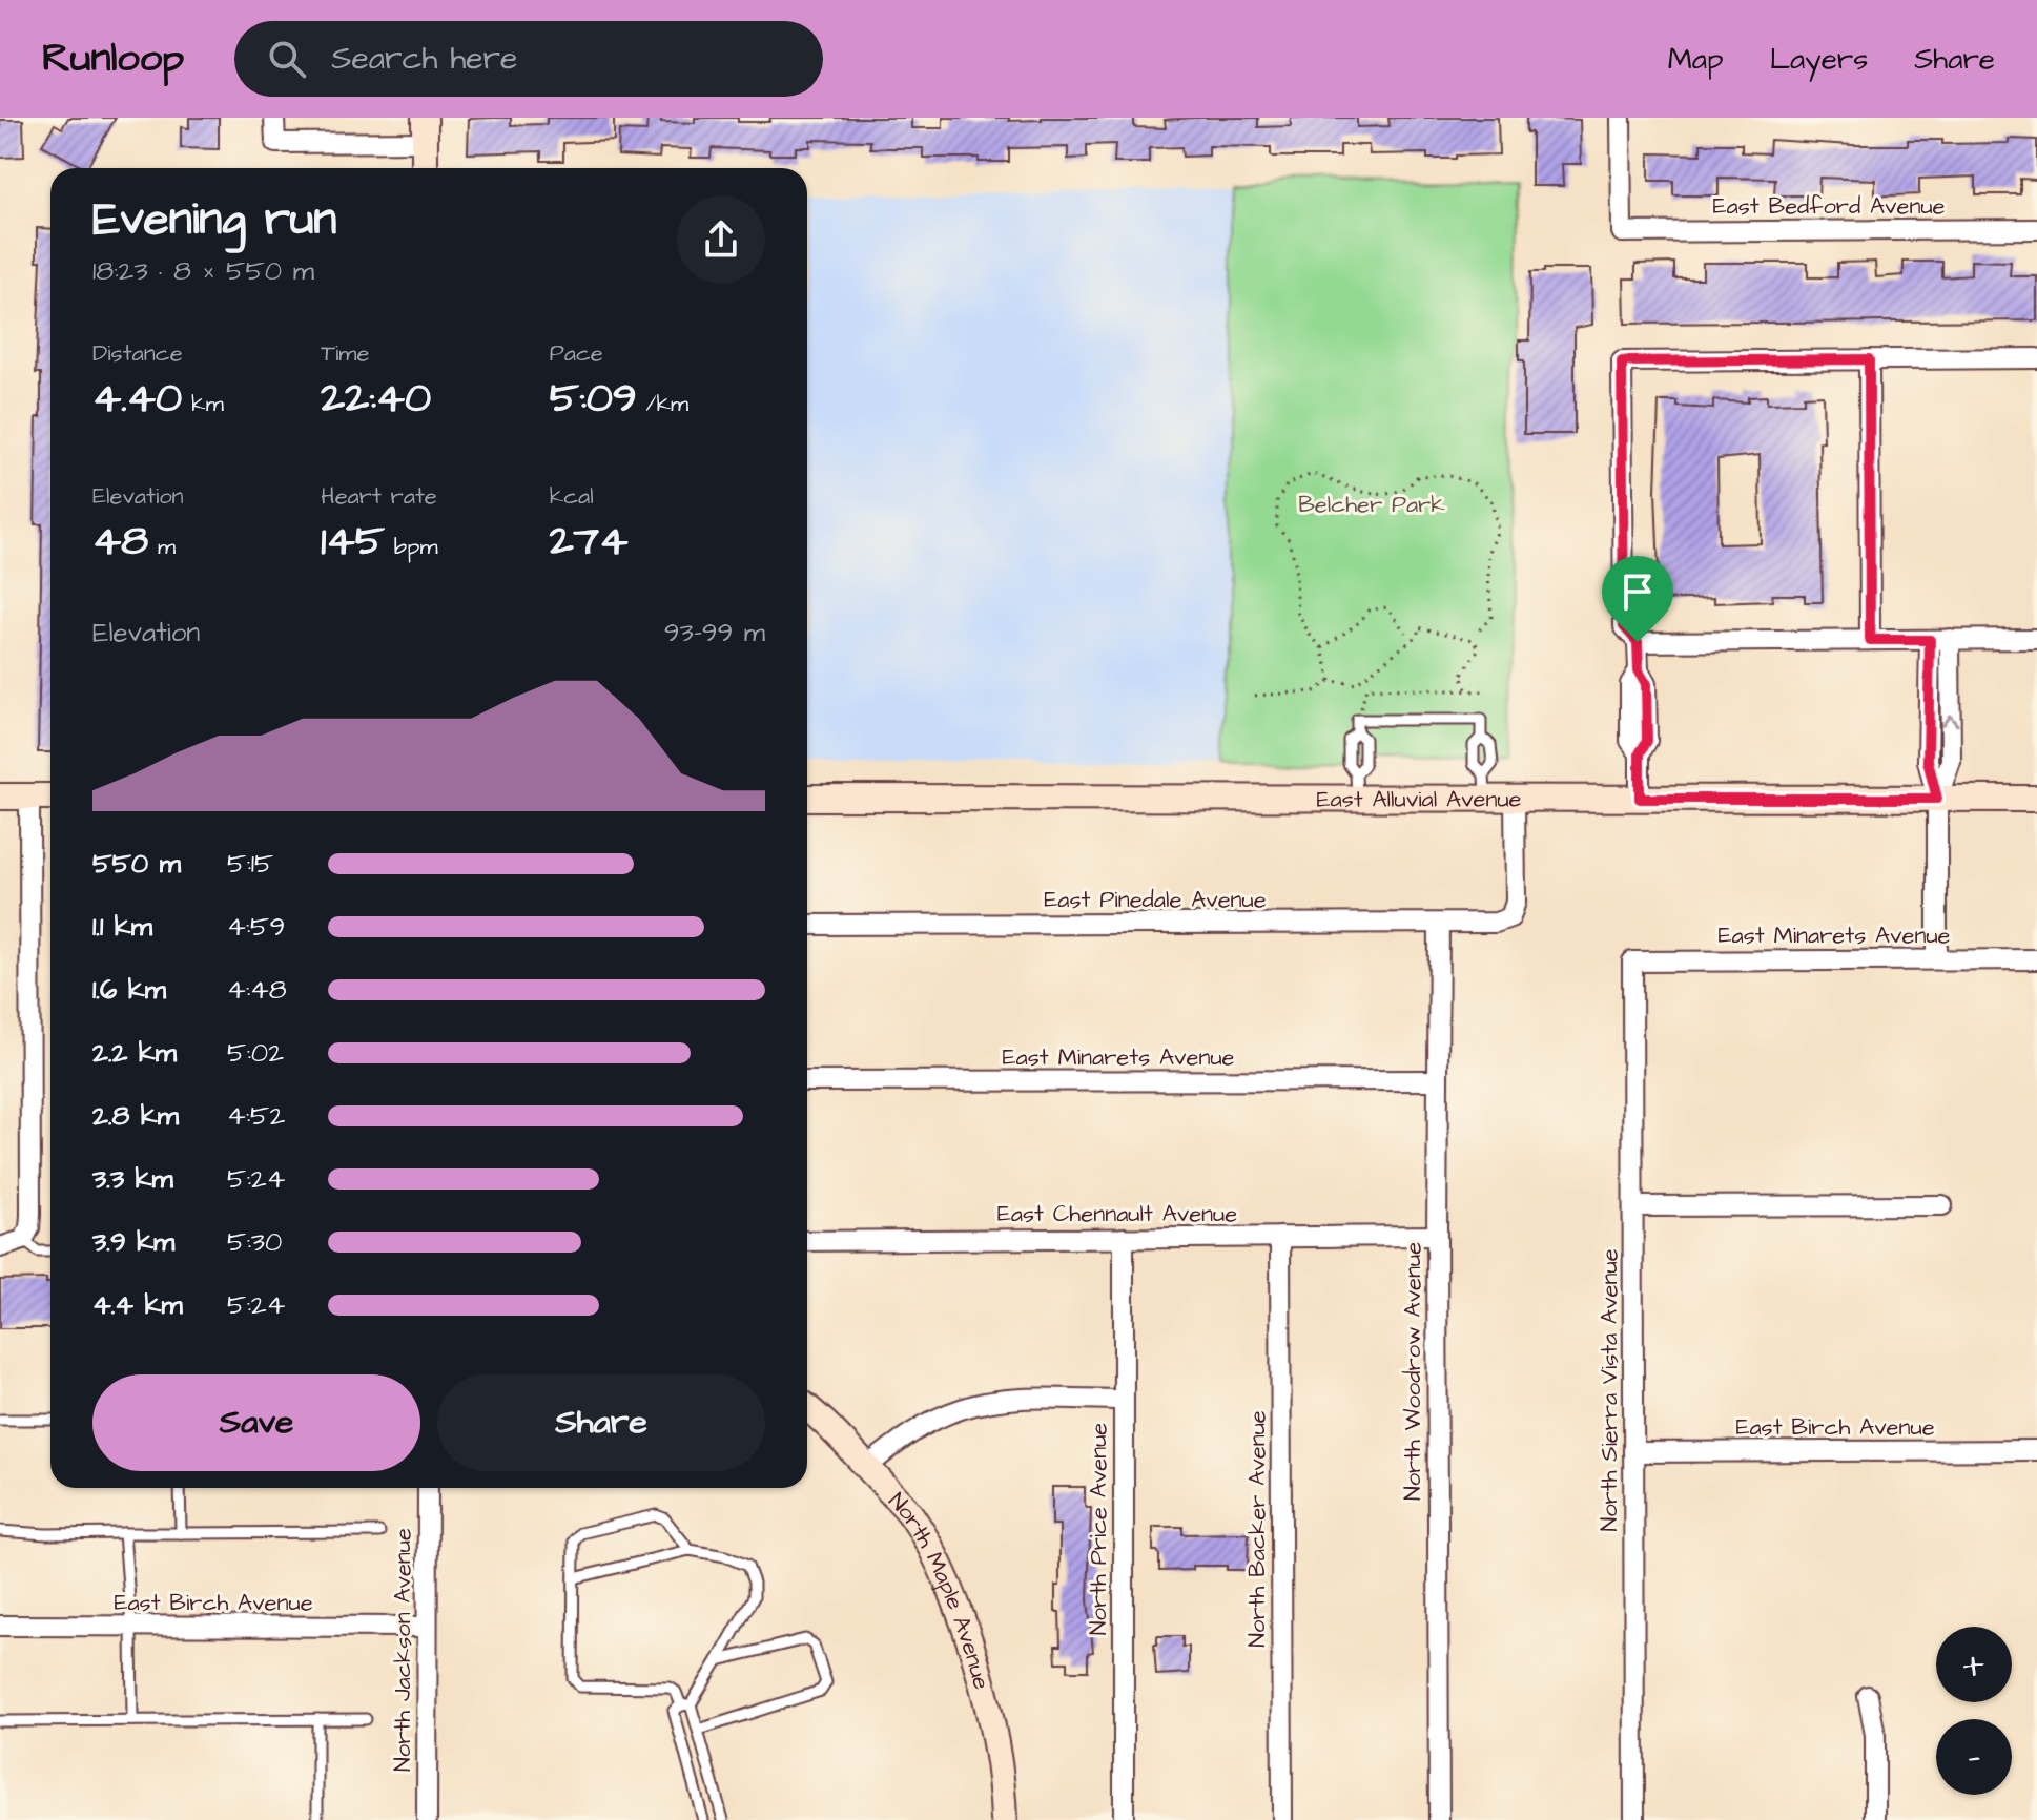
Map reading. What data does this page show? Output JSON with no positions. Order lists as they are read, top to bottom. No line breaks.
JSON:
{"streets":{"main road":["East Alluvial Avenue","North Maple Avenue"],"street":["East Bedford Avenue","East Pinedale Avenue","East Minarets Avenue","East Chennault Avenue","North Woodrow Avenue","North Sierra Vista Avenue","East Birch Avenue","North Price Avenue","North Backer Avenue","North Jackson Avenue"]},"crossings":[["East Alluvial Avenue","East Pinedale Avenue"],["East Pinedale Avenue","North Woodrow Avenue"],["East Minarets Avenue","North Woodrow Avenue"],["East Minarets Avenue","North Sierra Vista Avenue"],["East Chennault Avenue","North Woodrow Avenue"],["East Chennault Avenue","North Price Avenue"],["East Chennault Avenue","North Backer Avenue"],["North Sierra Vista Avenue","East Birch Avenue"],["East Birch Avenue","North Jackson Avenue"]],"parks":["Belcher Park"],"page":{"header":"Runloop","search":"Search here","nav":["Map","Layers","Share"],"heading":["Evening run","18:23 · 8 × 550 m"],"stats":[["Distance","4.40 km"],["Time","22:40"],["Pace","5:09 /km"],["Elevation","48 m"],["Heart rate","145 bpm"],["kcal","274"]],"chart":["Elevation","93–99 m"],"list":[{"name":"550 m","note":"5:15"},{"name":"1.1 km","note":"4:59"},{"name":"1.6 km","note":"4:48"},{"name":"2.2 km","note":"5:02"},{"name":"2.8 km","note":"4:52"},{"name":"3.3 km","note":"5:24"},{"name":"3.9 km","note":"5:30"},{"name":"4.4 km","note":"5:24"}],"buttons":["Save","Share"],"map_buttons":["+","−"]}}
